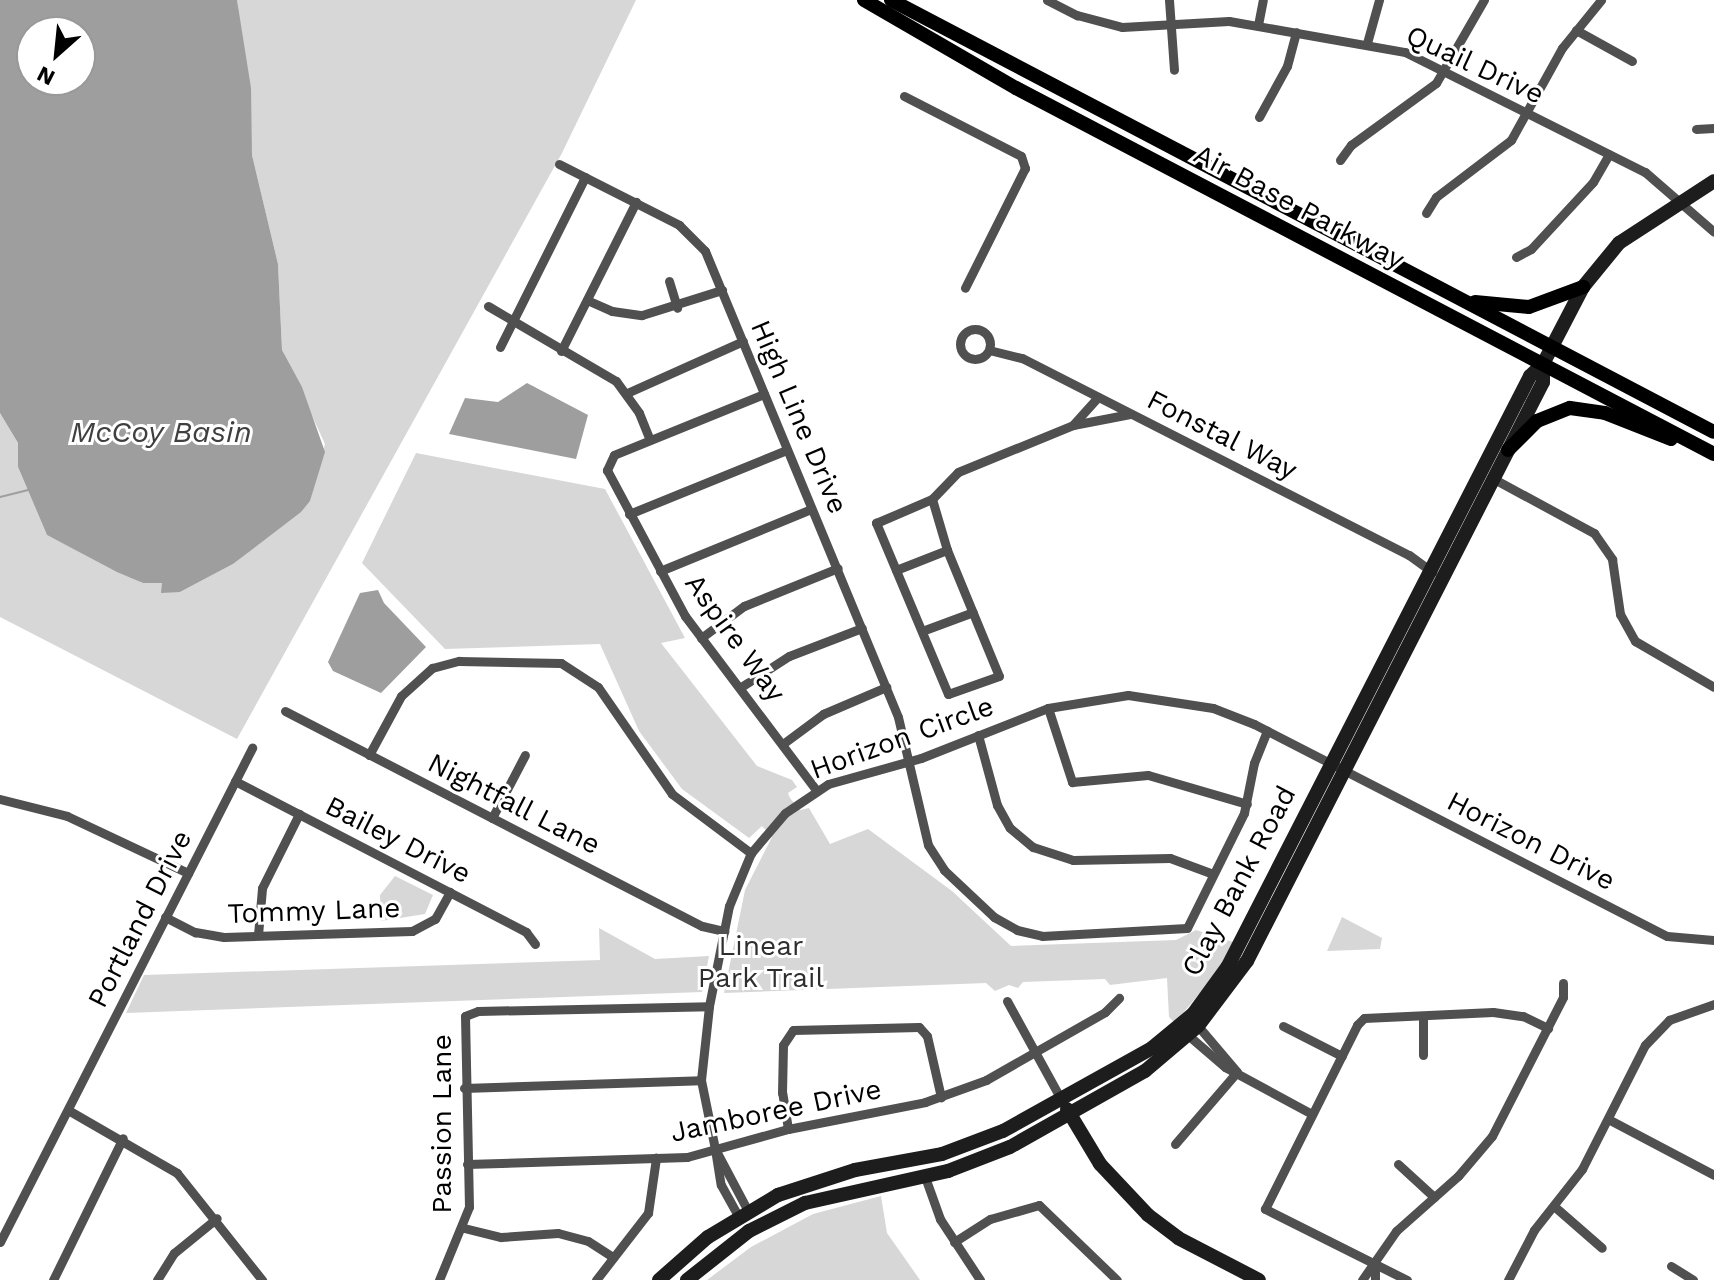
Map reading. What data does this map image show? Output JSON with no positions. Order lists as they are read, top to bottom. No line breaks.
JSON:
{"streets":{"main road":["Air Base Parkway"],"street":["Quail Drive","High Line Drive","Fonstal Way","Aspire Way","Horizon Circle","Nightfall Lane","Bailey Drive","Horizon Drive","Clay Bank Road","Tommy Lane","Portland Drive","Jamboree Drive","Passion Lane"]},"crossings":[["Quail Drive","Clay Bank Road"],["Air Base Parkway","Clay Bank Road"],["High Line Drive","Horizon Circle"],["Fonstal Way","Clay Bank Road"],["Aspire Way","Horizon Circle"],["Horizon Circle","Nightfall Lane"],["Horizon Circle","Horizon Drive"],["Horizon Circle","Clay Bank Road"],["Horizon Circle","Jamboree Drive"],["Horizon Circle","Passion Lane"],["Bailey Drive","Tommy Lane"],["Bailey Drive","Portland Drive"],["Horizon Drive","Clay Bank Road"],["Tommy Lane","Portland Drive"],["Jamboree Drive","Passion Lane"]],"water":["McCoy Basin"],"parks":["Linear Park Trail"],"north":"bottom left"}
